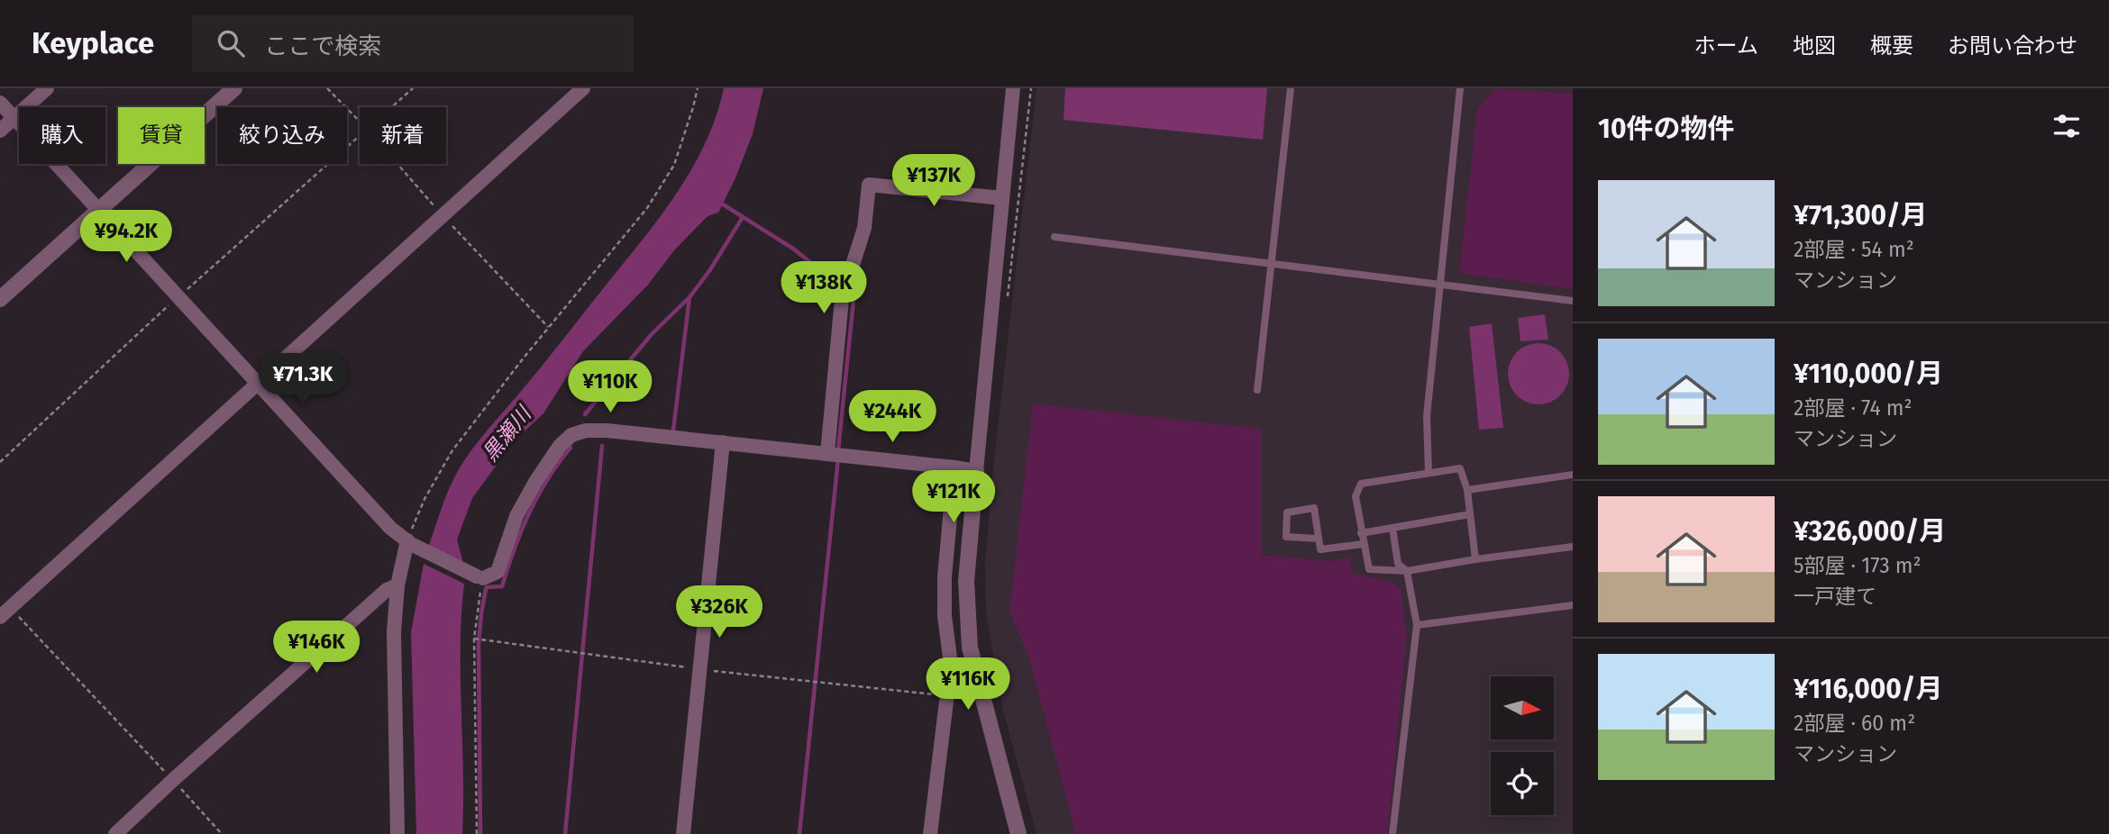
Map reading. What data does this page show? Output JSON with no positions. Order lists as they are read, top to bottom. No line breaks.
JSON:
{"water":["黒瀬川"],"north":"right","page":{"header":"Keyplace","search":"ここで検索","nav":["ホーム","地図","概要","お問い合わせ"],"heading":"10件の物件","chip":["購入","賃貸","絞り込み","新着"],"price":["¥137K","¥94.2K","¥138K","¥71.3K","¥110K","¥244K","¥121K","¥326K","¥146K","¥116K"],"list":[{"name":"¥71,300/月","note":"2部屋 · 54 m² · マンション"},{"name":"¥110,000/月","note":"2部屋 · 74 m² · マンション"},{"name":"¥326,000/月","note":"5部屋 · 173 m² · 一戸建て"},{"name":"¥116,000/月","note":"2部屋 · 60 m² · マンション"}]}}
